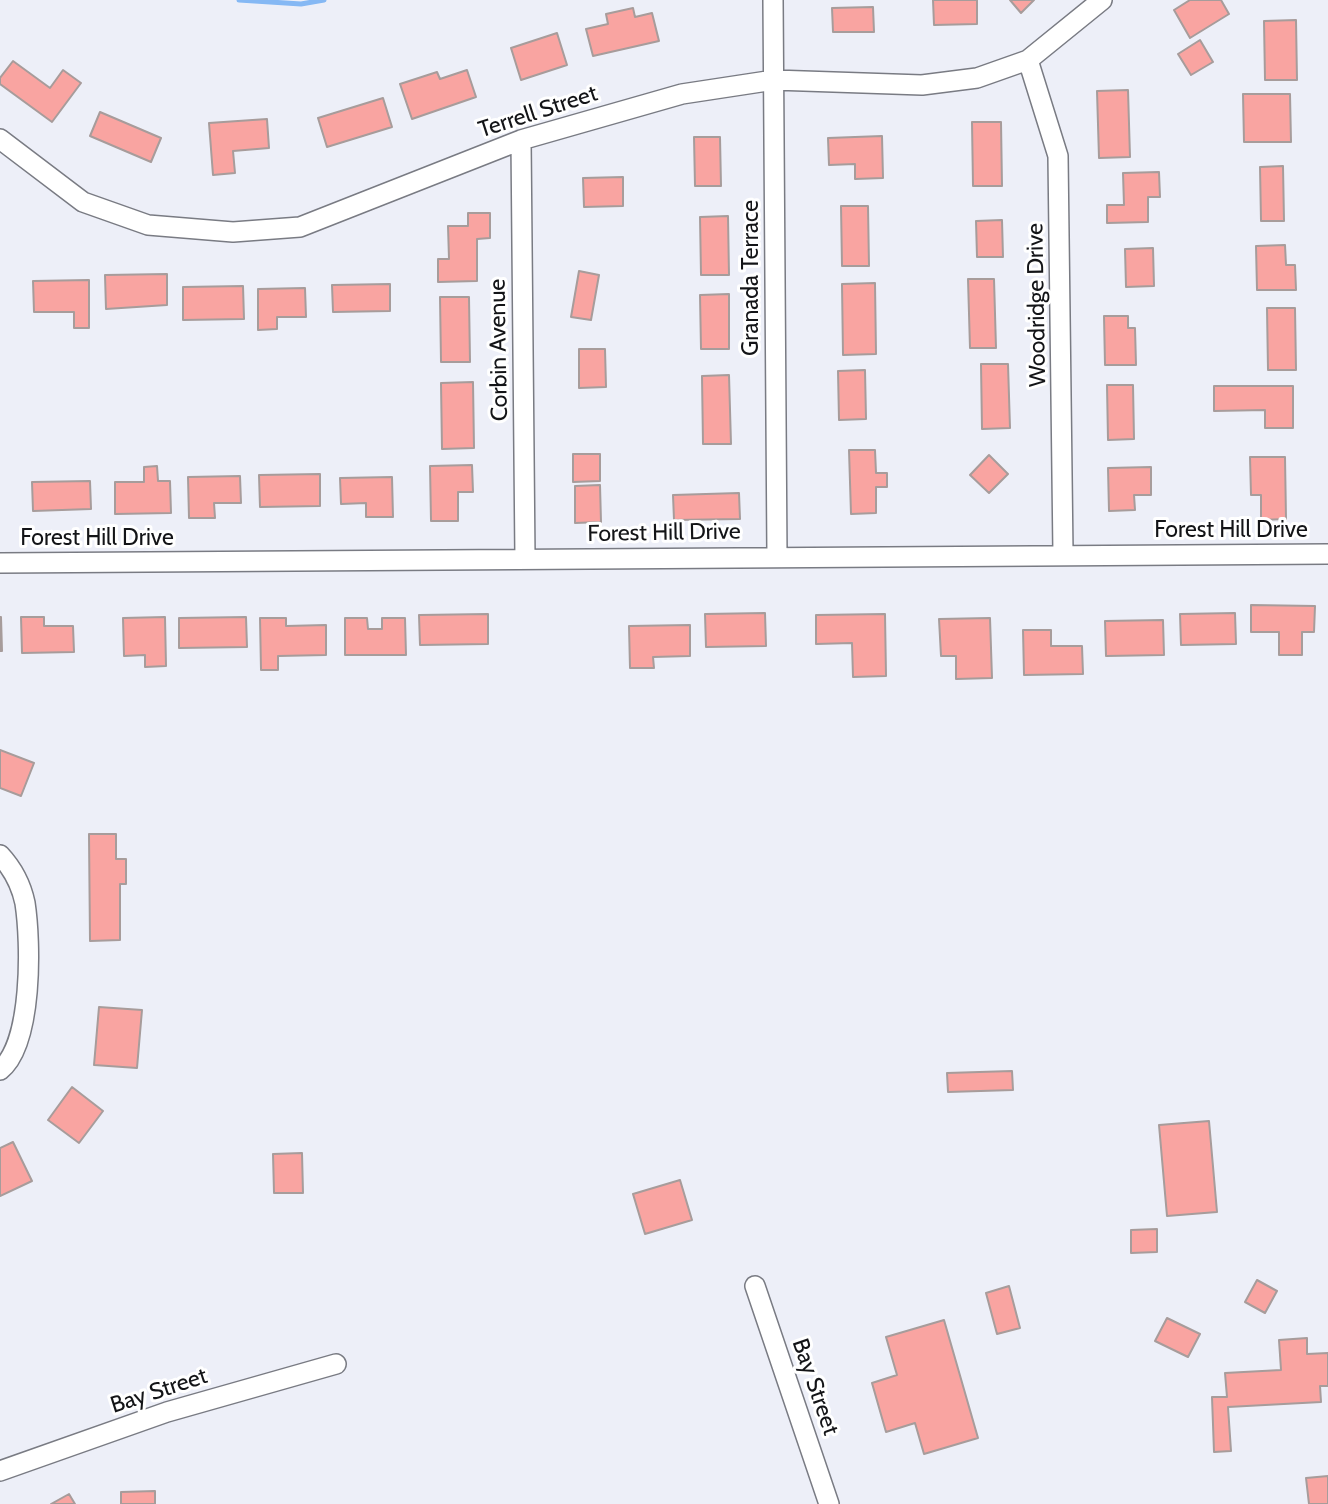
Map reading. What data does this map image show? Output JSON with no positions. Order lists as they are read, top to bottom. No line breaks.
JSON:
{"streets":{"street":["Terrell Street","Granada Terrace","Woodridge Drive","Corbin Avenue","Forest Hill Drive","Bay Street"]},"crossings":[["Terrell Street","Granada Terrace"],["Terrell Street","Woodridge Drive"],["Terrell Street","Corbin Avenue"],["Granada Terrace","Forest Hill Drive"],["Woodridge Drive","Forest Hill Drive"],["Corbin Avenue","Forest Hill Drive"]]}
